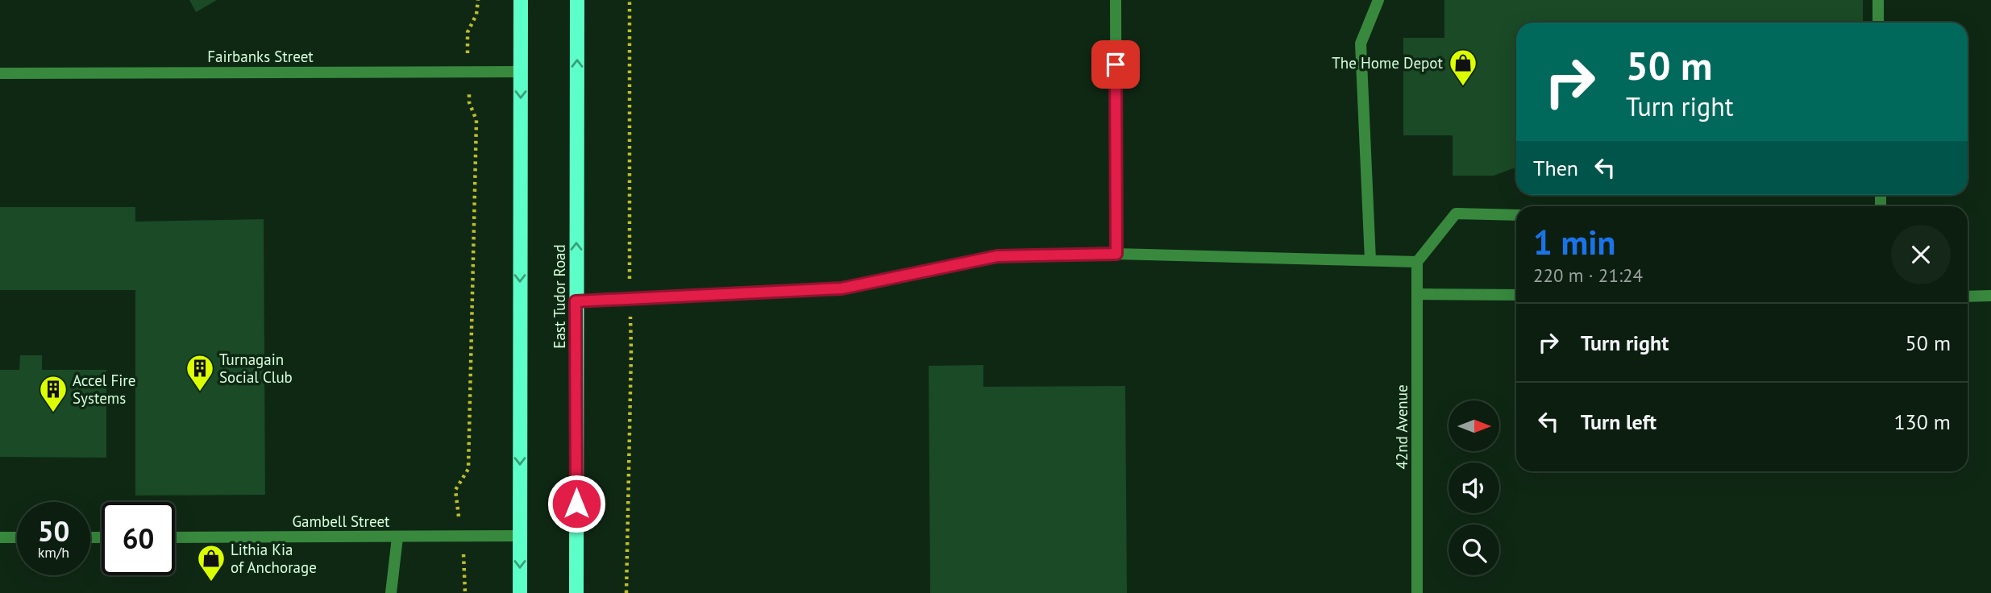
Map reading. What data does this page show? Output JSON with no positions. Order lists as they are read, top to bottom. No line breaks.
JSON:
{"streets":{"main road":["East Tudor Road"],"street":["Fairbanks Street","42nd Avenue","Gambell Street"]},"places":{"shop":["The Home Depot","Lithia Kia of Anchorage"],"building":["Turnagain Social Club","Accel Fire Systems"]},"north":"right","page":{"turn":["50 m","Turn right"],"then":"Then","heading":["1 min","220 m · 21:24"],"list":[{"name":"Turn right","value":"50 m"},{"name":"Turn left","value":"130 m"}],"speed":"50 km/h","limit":"60"}}
